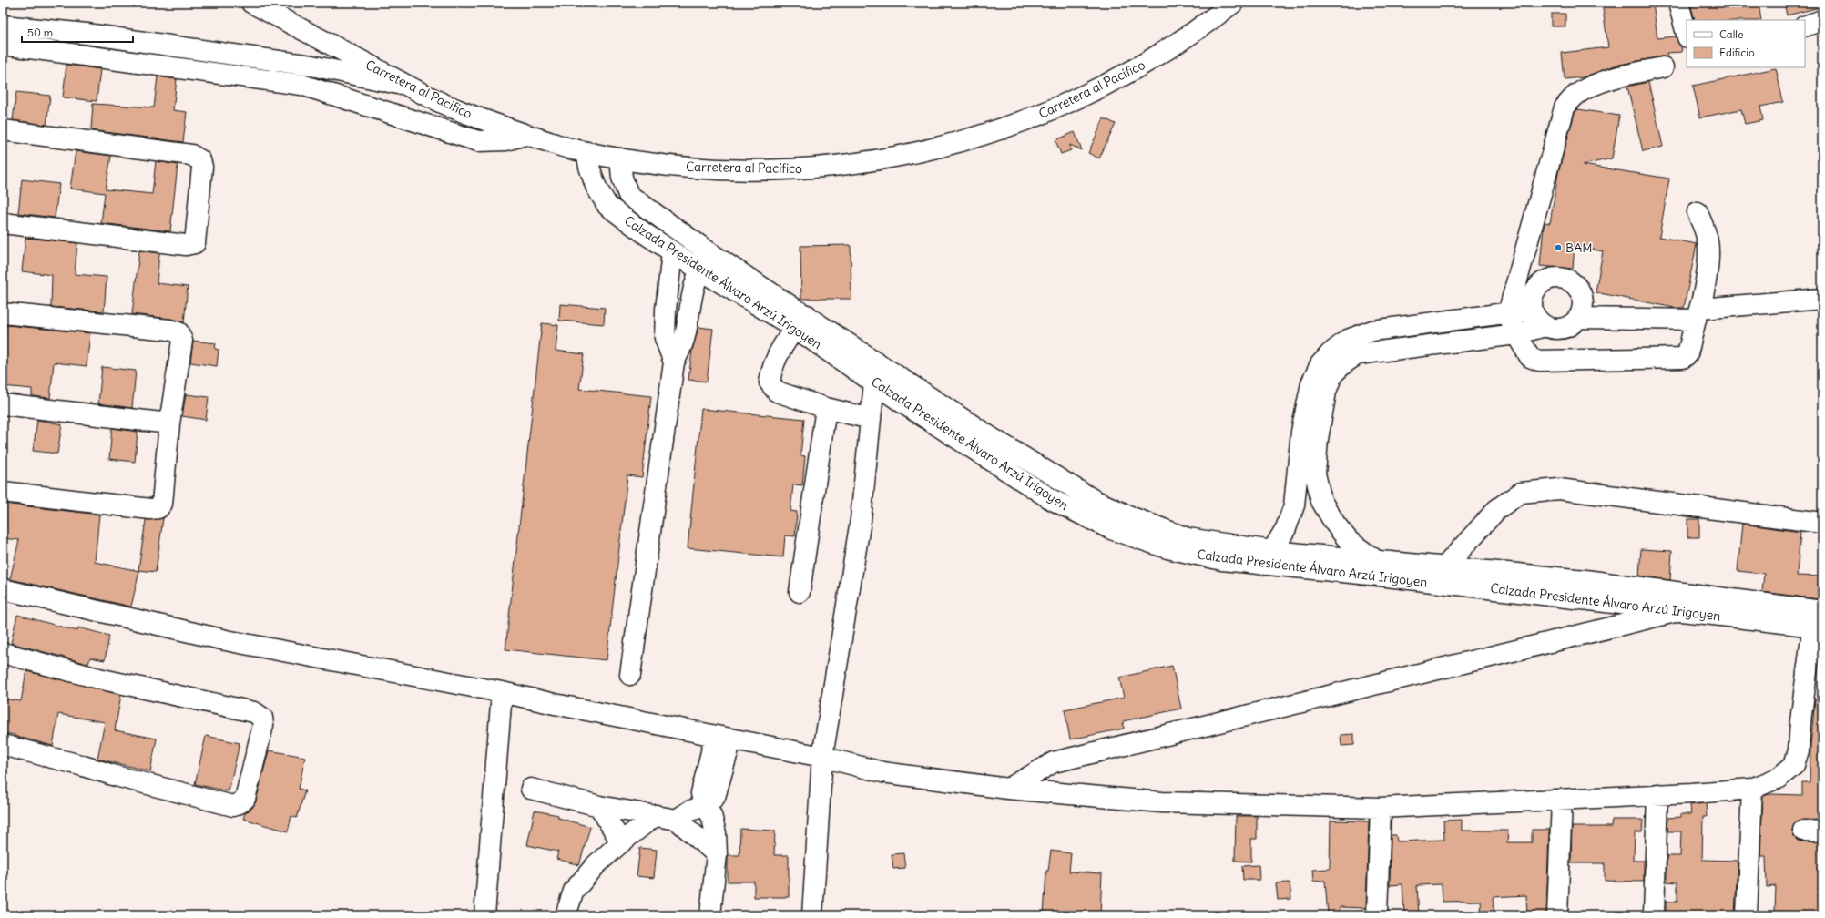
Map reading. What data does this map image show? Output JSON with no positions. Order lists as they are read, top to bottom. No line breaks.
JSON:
{"streets":{"main road":["Carretera al Pacífico","Calzada Presidente Álvaro Arzú Irigoyen"]},"crossings":[["Carretera al Pacífico","Calzada Presidente Álvaro Arzú Irigoyen"]],"places":["BAM"],"legend":["Calle","Edificio"],"scale_bar":"50 m"}
